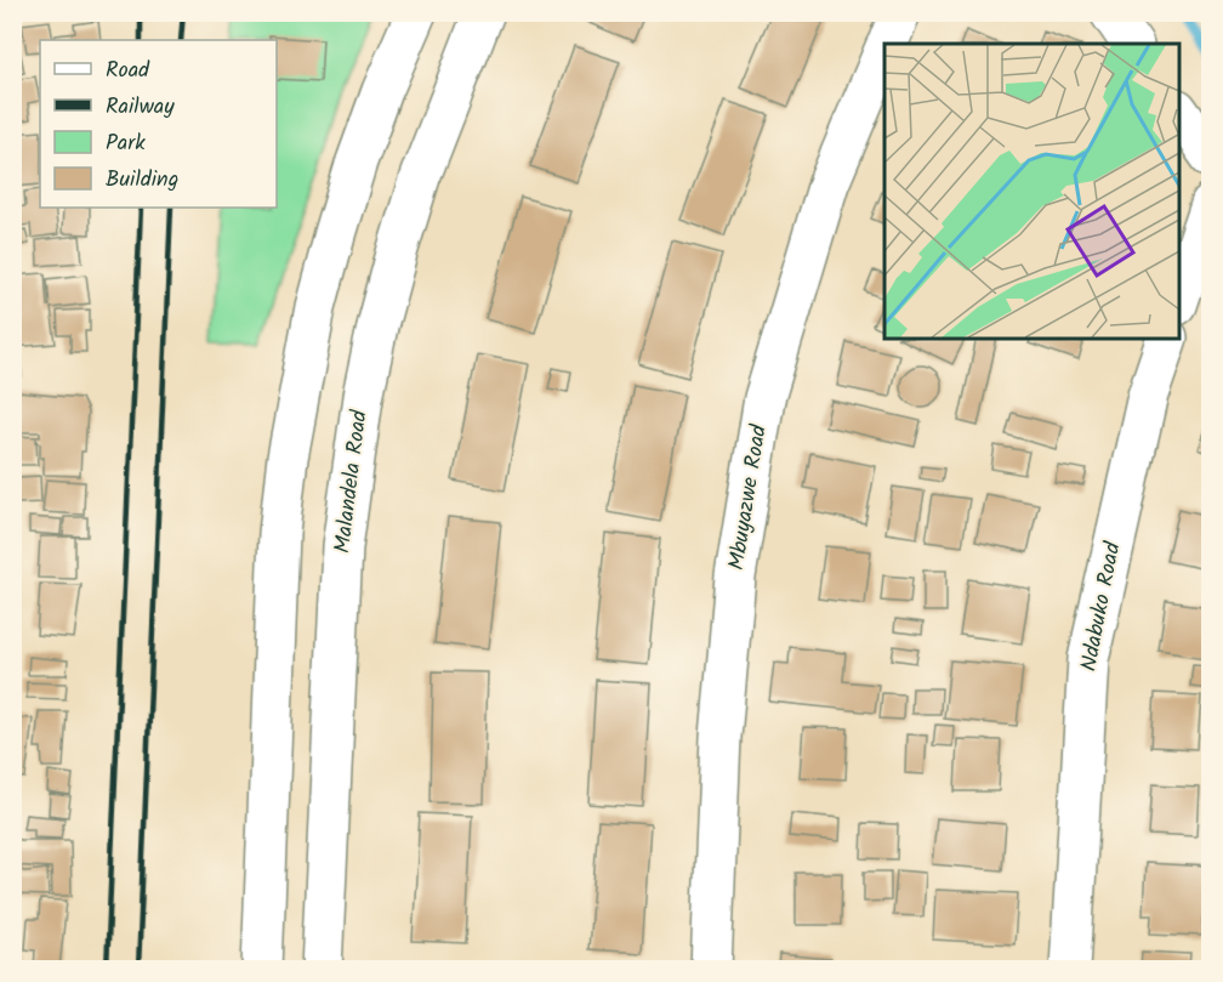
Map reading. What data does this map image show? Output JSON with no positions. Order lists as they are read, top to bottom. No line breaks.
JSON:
{"streets":{"main road":["Malandela Road","Mbuyazwe Road","Ndabuko Road"]},"legend":["Road","Railway","Park","Building"]}
